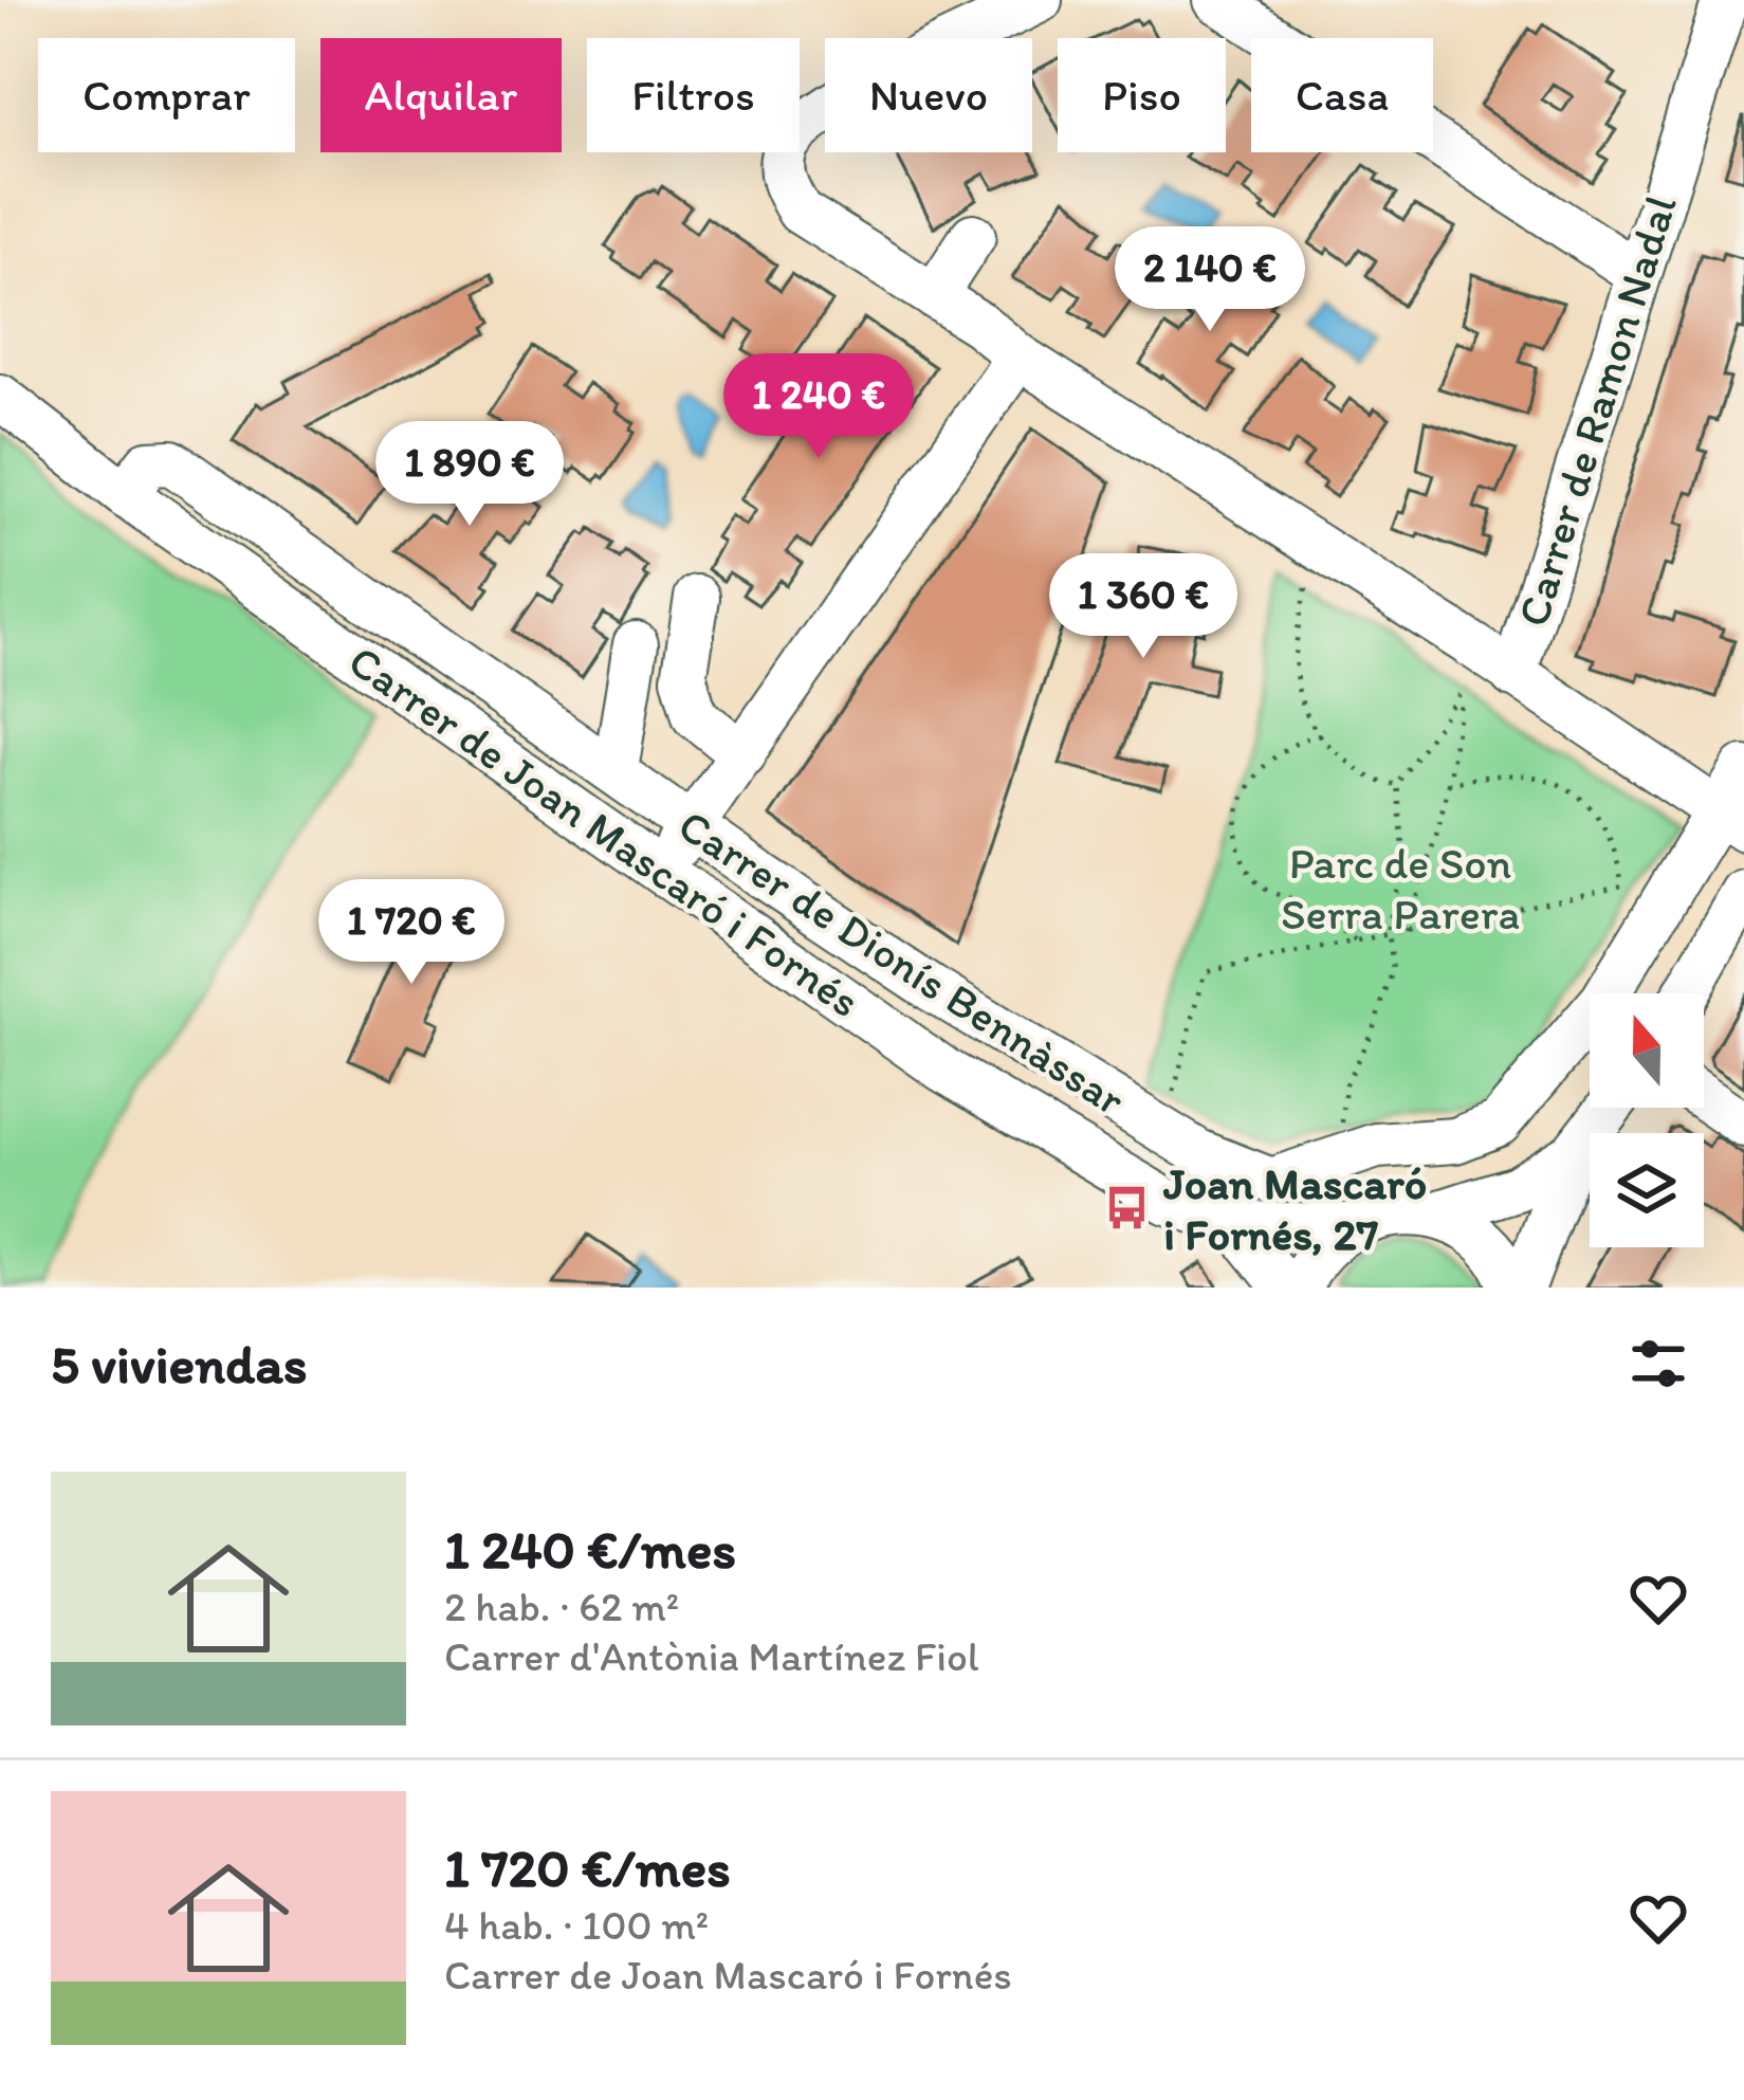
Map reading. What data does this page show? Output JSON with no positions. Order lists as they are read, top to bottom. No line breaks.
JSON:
{"streets":{"street":["Carrer de Ramon Nadal","Carrer de Joan Mascaró i Fornés","Carrer de Dionís Bennàssar"]},"crossings":[["Carrer de Joan Mascaró i Fornés","Carrer de Dionís Bennàssar"]],"parks":["Parc de Son Serra Parera"],"places":{"bus stop":["Joan Mascaró i Fornés, 27"]},"north":"top","page":{"chip":["Comprar","Alquilar","Filtros","Nuevo","Piso","Casa"],"price":["2 140 €","1 240 €","1 890 €","1 360 €","1 720 €"],"heading":"5 viviendas","list":[{"name":"1 240 €/mes","note":"2 hab. · 62 m² · Carrer d'Antònia Martínez Fiol"},{"name":"1 720 €/mes","note":"4 hab. · 100 m² · Carrer de Joan Mascaró i Fornés"}]}}
